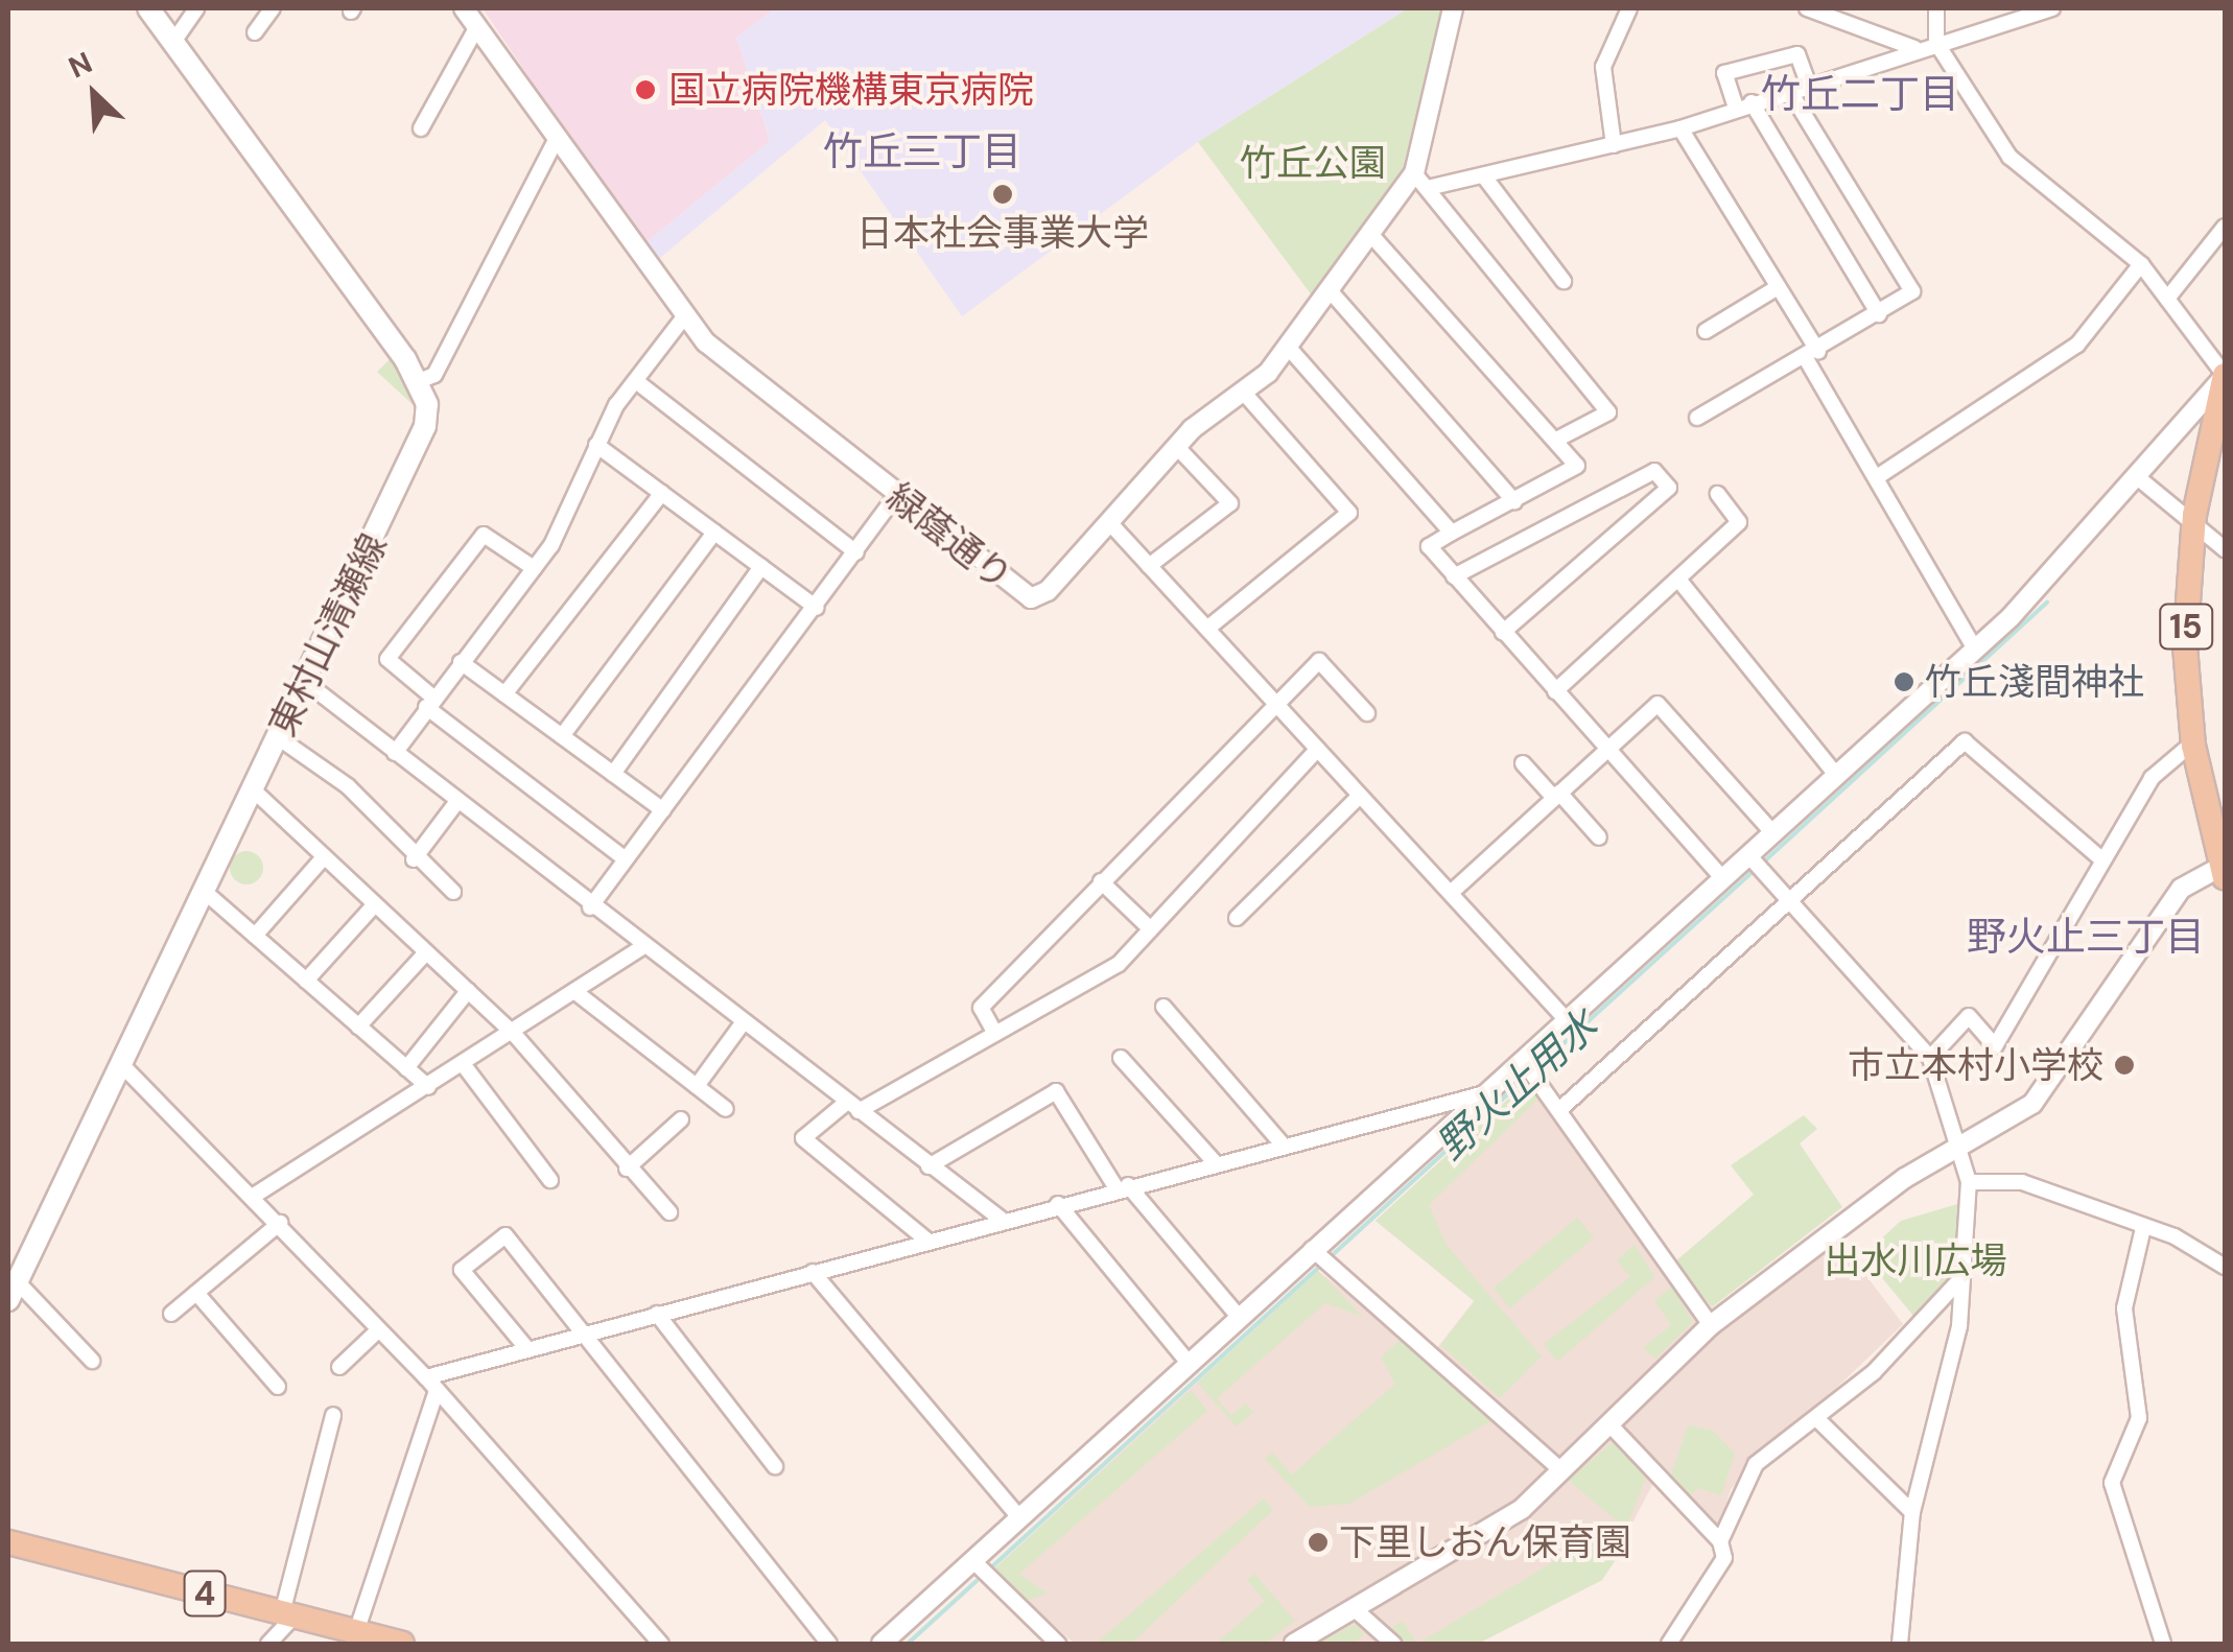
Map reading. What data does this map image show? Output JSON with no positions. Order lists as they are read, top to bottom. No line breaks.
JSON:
{"streets":{"main road":["15","東村山清瀬線","4"],"street":["緑蔭通り"]},"districts":["竹丘二丁目","竹丘三丁目","野火止三丁目"],"water":["野火止用水"],"parks":["竹丘公園","出水川広場"],"places":["国立病院機構東京病院","日本社会事業大学","竹丘淺間神社","市立本村小学校","下里しおん保育園"],"north":"top left"}
